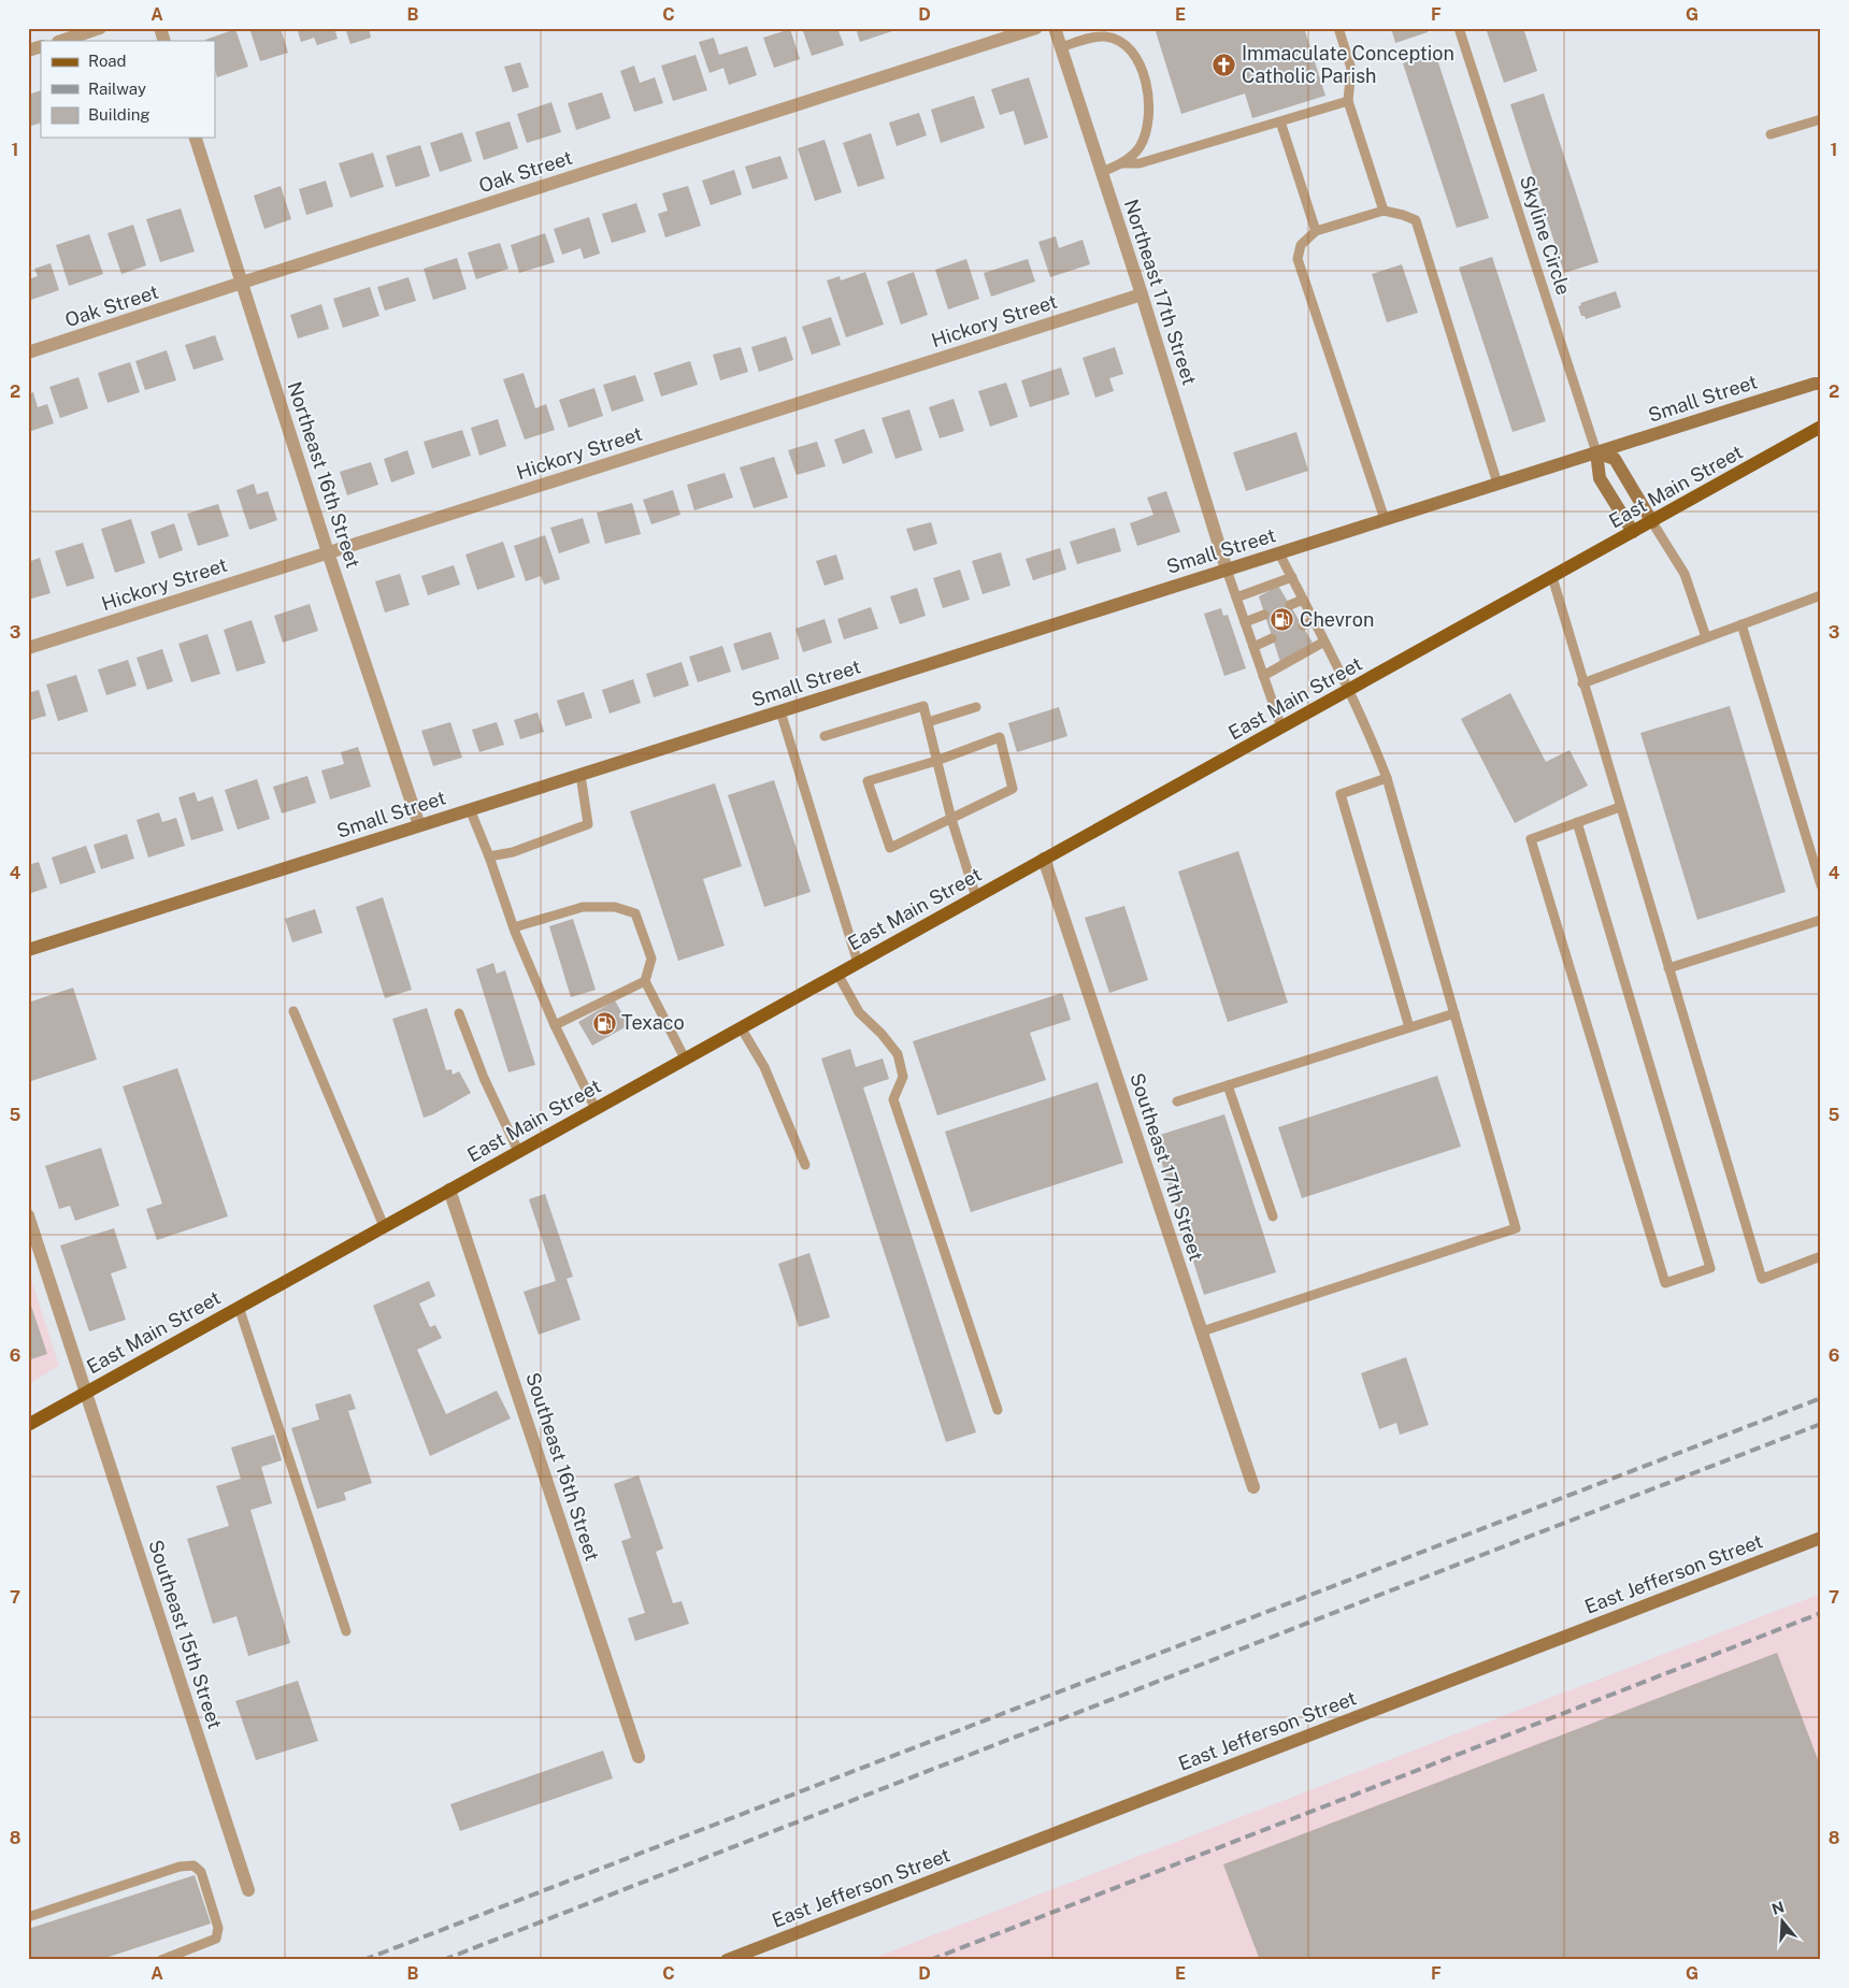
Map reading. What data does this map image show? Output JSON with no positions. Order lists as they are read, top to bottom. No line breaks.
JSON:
{"streets":{"main road":["East Main Street"],"street":["Oak Street","Northeast 17th Street","Hickory Street","Small Street","Northeast 16th Street","Southeast 17th Street","Southeast 16th Street","East Jefferson Street","Southeast 15th Street"],"lane":["Skyline Circle"]},"crossings":[["Oak Street","Northeast 16th Street"],["Skyline Circle","Small Street"],["Northeast 17th Street","Hickory Street"],["Northeast 17th Street","Small Street"],["Hickory Street","Northeast 16th Street"],["Small Street","Northeast 16th Street"],["East Main Street","Southeast 17th Street"],["East Main Street","Southeast 16th Street"],["East Main Street","Southeast 15th Street"]],"places":{"church":["Immaculate Conception Catholic Parish"],"fuel station":["Chevron","Texaco"]},"legend":["Road","Railway","Building"],"north":"top","grid":{"columns":["A","B","C","D","E","F","G"],"rows":["1","2","3","4","5","6","7","8"]}}
